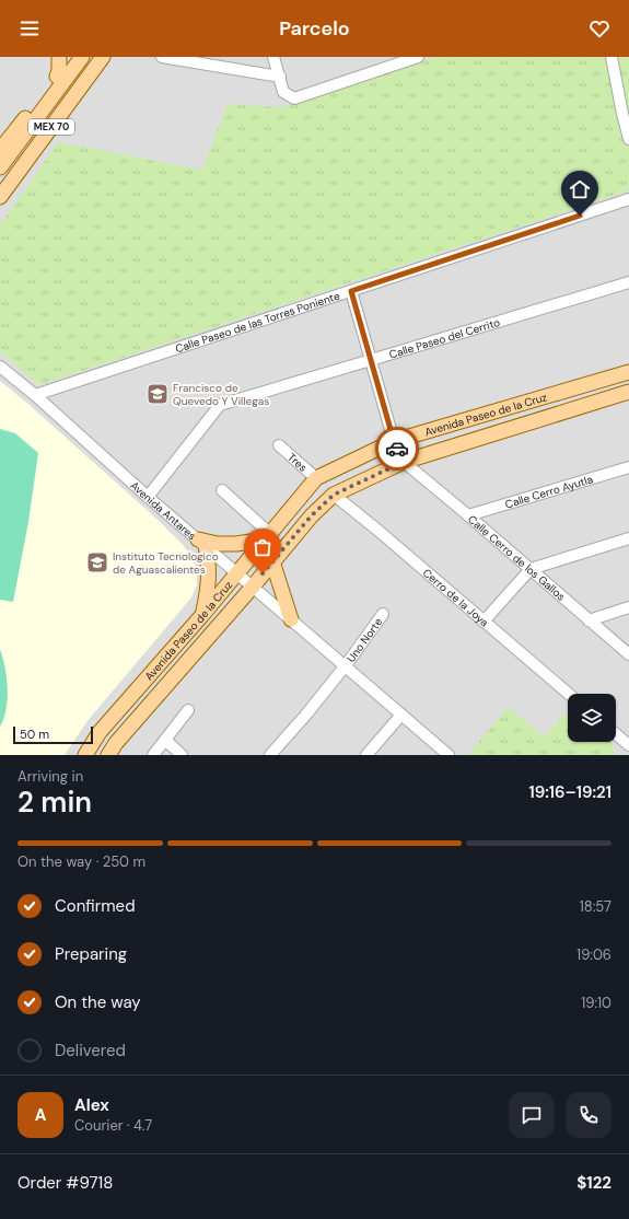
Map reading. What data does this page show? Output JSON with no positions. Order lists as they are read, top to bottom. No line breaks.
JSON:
{"streets":{"main road":["MEX 70","Avenida Paseo de la Cruz"],"street":["Calle Paseo de las Torres Poniente","Calle Paseo del Cerrito","Tres","Calle Cerro Ayutla","Avenida Antares","Calle Cerro de los Gallos","Cerro de la Joya","Uno Norte"]},"crossings":[["Calle Paseo de las Torres Poniente","Avenida Antares"],["Calle Paseo del Cerrito","Avenida Antares"],["Avenida Paseo de la Cruz","Tres"],["Avenida Paseo de la Cruz","Avenida Antares"],["Avenida Paseo de la Cruz","Calle Cerro de los Gallos"],["Avenida Paseo de la Cruz","Cerro de la Joya"],["Calle Cerro Ayutla","Calle Cerro de los Gallos"],["Avenida Antares","Uno Norte"]],"places":{"school or university":["Francisco de Quevedo Y Villegas","Instituto Tecnologico de Aguascalientes"]},"scale_bar":"50 m","page":{"header":"Parcelo","scale":"50 m","heading":["2 min","Arriving in","19:16–19:21"],"panel":["Alex","Courier · 4.7","Order #9718","$122"],"bar":"On the way · 250 m","list":[["Confirmed","18:57"],["Preparing","19:06"],["On the way","19:10"],"Delivered"],"round":"A"}}
